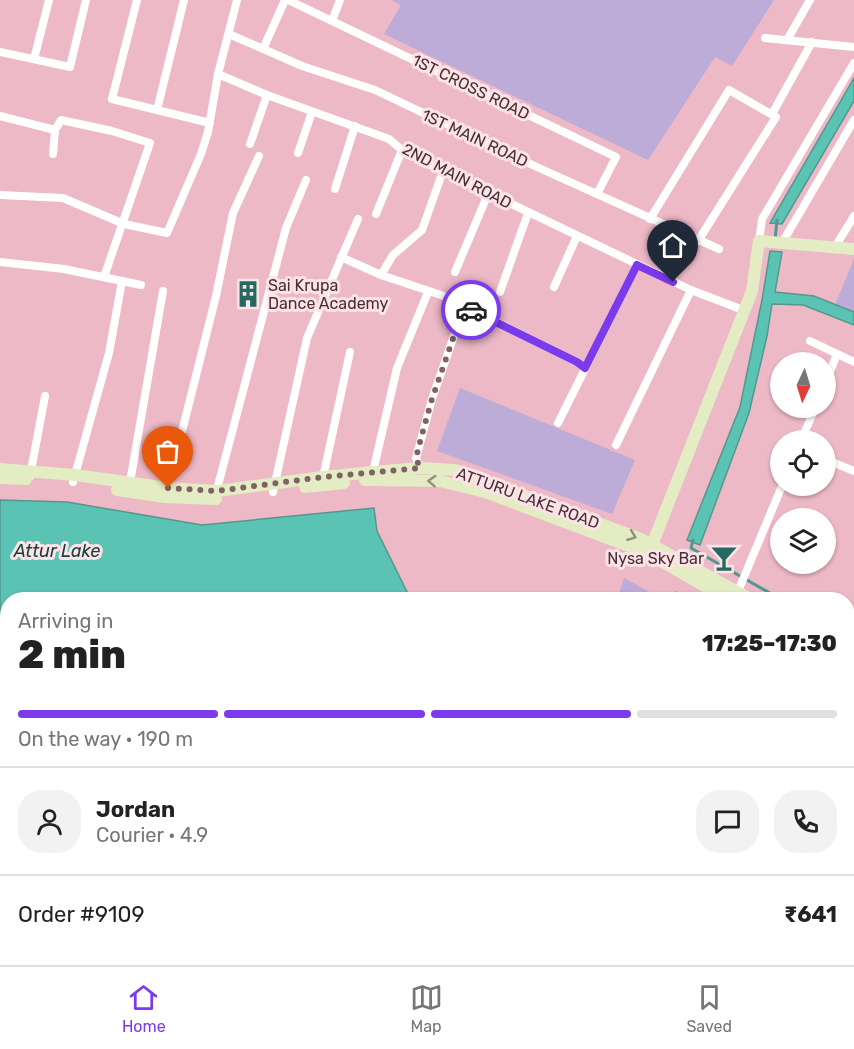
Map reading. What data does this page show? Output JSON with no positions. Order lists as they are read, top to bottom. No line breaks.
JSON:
{"streets":{"street":["1ST CROSS ROAD","1ST MAIN ROAD","2ND MAIN ROAD","ATTURU LAKE ROAD"]},"crossings":[["1ST CROSS ROAD","1ST MAIN ROAD"]],"water":["Attur Lake"],"places":{"building":["Sai Krupa Dance Academy"],"bar":["Nysa Sky Bar"]},"north":"bottom","page":{"heading":["2 min","Arriving in","17:25–17:30"],"panel":["Jordan","Courier · 4.9","Order #9109","₹641"],"bar":"On the way · 190 m","tabs":["Home","Map","Saved"]}}
